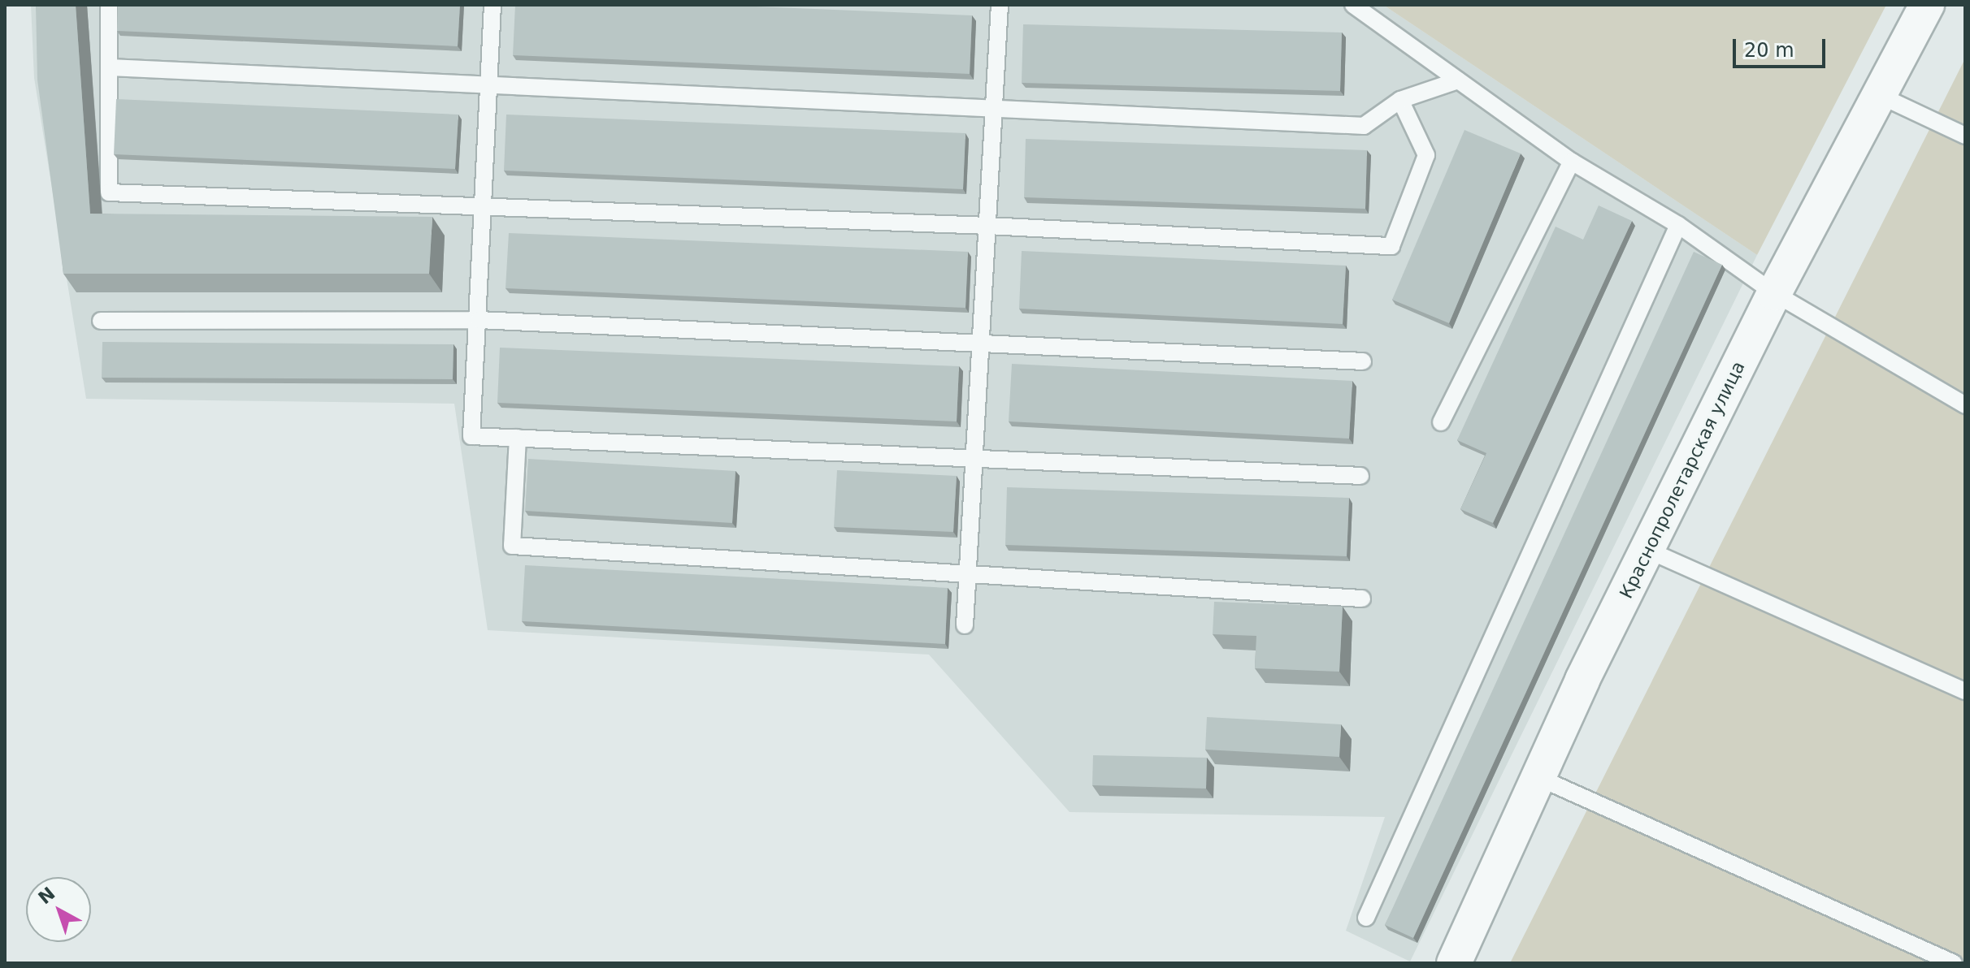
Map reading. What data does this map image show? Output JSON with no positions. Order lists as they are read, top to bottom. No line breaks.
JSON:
{"streets":{"street":["Краснопролетарская улица"]},"scale_bar":"20 m","north":"top left"}
